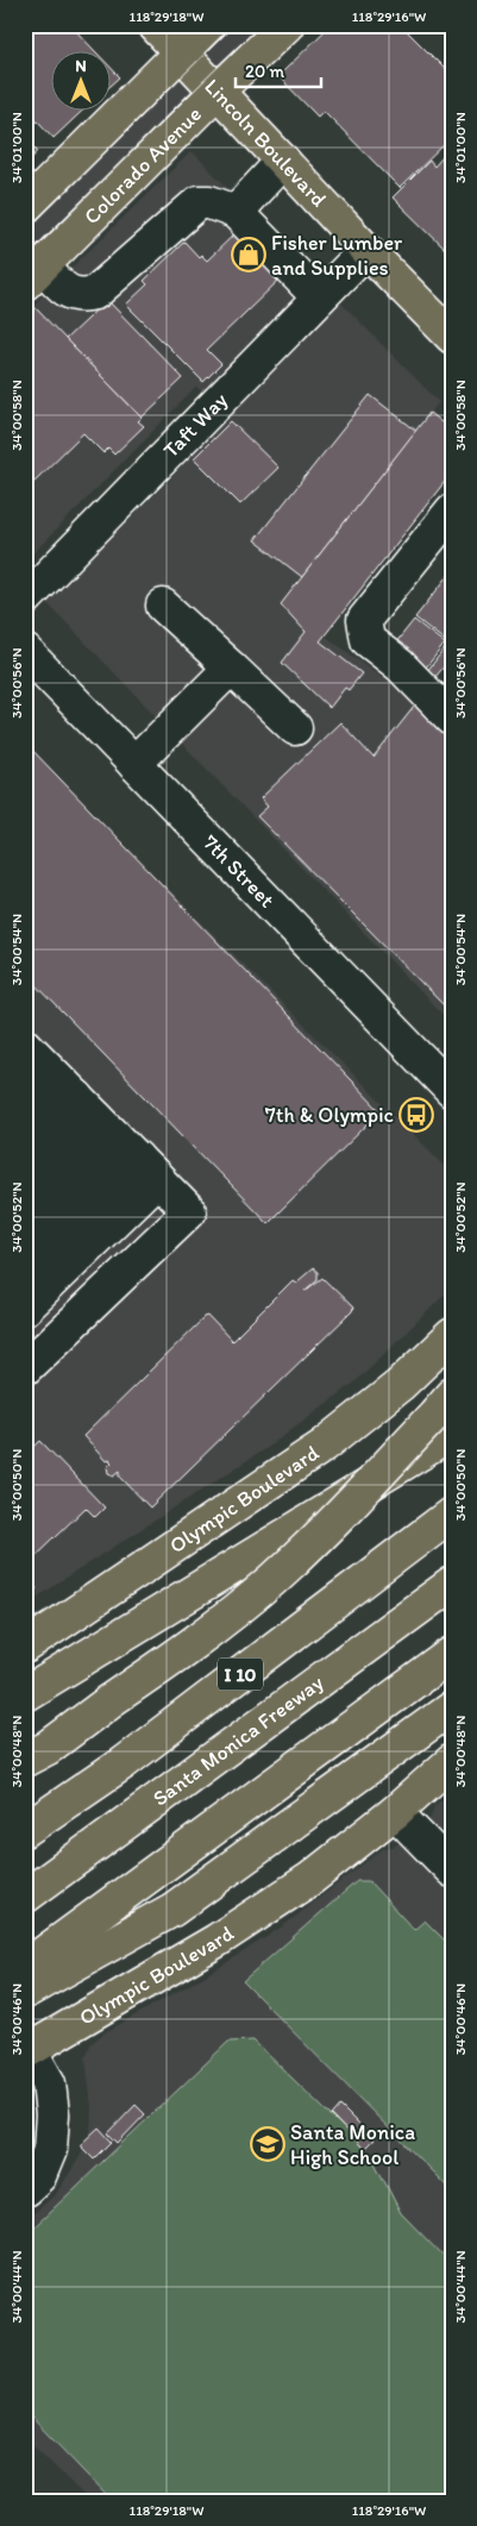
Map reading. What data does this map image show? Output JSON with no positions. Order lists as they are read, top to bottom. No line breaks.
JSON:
{"streets":{"main road":["Lincoln Boulevard","Colorado Avenue","Olympic Boulevard","I 10","Santa Monica Freeway"],"street":["Taft Way","7th Street"]},"crossings":[["Lincoln Boulevard","Colorado Avenue"],["Lincoln Boulevard","Taft Way"]],"places":{"shop":["Fisher Lumber and Supplies"],"bus stop":["7th & Olympic"],"school or university":["Santa Monica High School"]},"scale_bar":"20 m","north":"top","coordinates":["118°29'18\"W","118°29'16\"W","34°01'00\"N","34°00'58\"N","34°00'56\"N","34°00'54\"N","34°00'52\"N","34°00'50\"N","34°00'48\"N","34°00'46\"N","34°00'44\"N"]}
